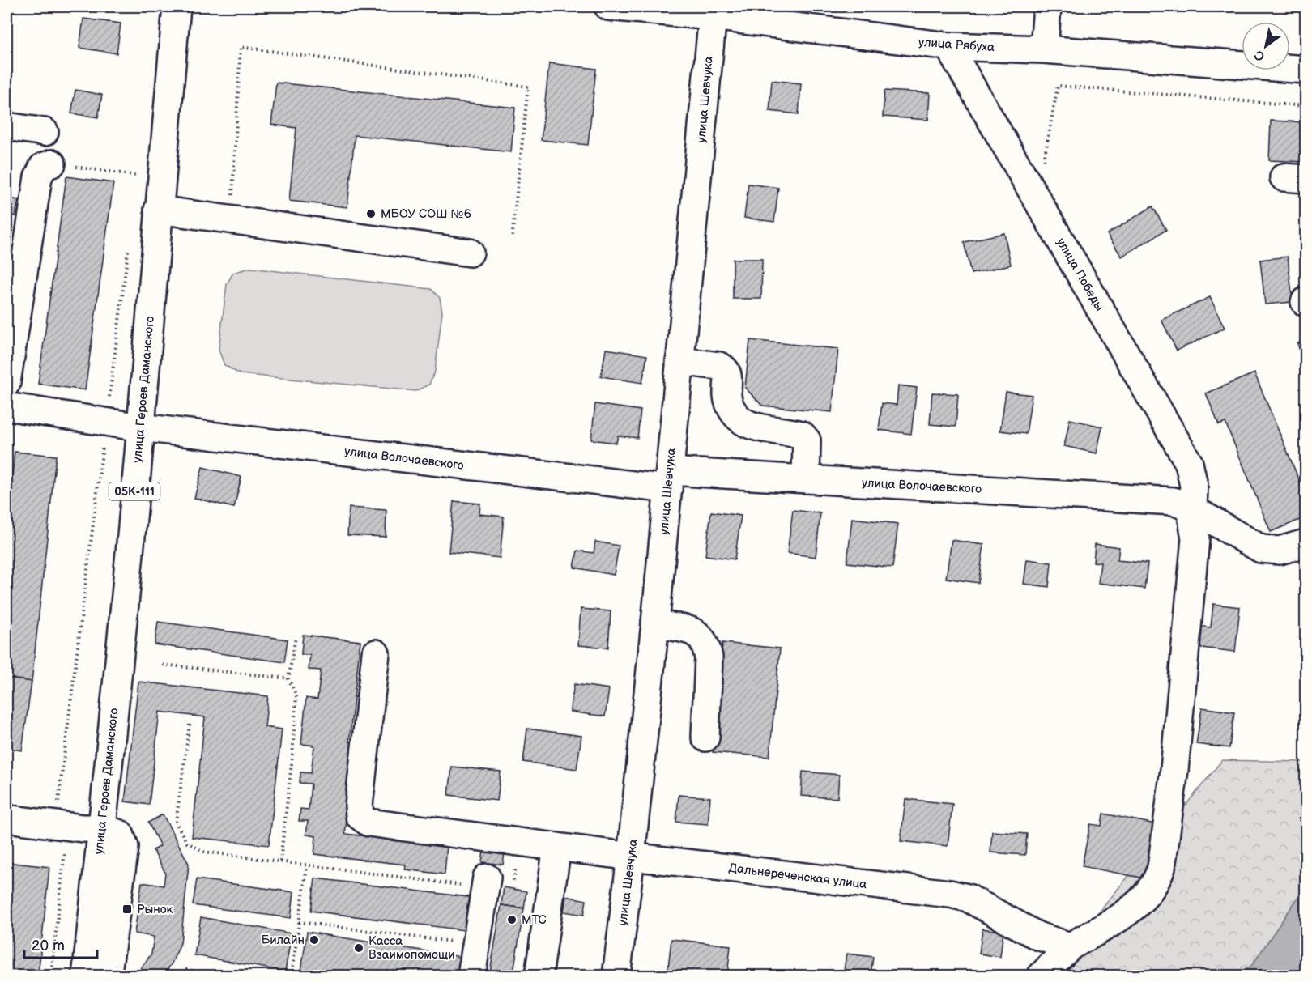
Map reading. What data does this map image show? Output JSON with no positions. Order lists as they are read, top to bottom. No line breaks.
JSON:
{"streets":{"main road":["улица Рябуха","улица Шевчука","улица Победы","улица Героев Даманского","улица Волочаевского","05К-111","Дальнереченская улица"]},"crossings":[["улица Рябуха","улица Шевчука"],["улица Рябуха","улица Победы"],["улица Шевчука","улица Волочаевского"],["улица Шевчука","Дальнереченская улица"],["улица Победы","улица Волочаевского"],["улица Победы","Дальнереченская улица"],["улица Героев Даманского","улица Волочаевского"]],"places":{"other":["МБОУ СОШ №6","МТС","Билайн","Касса Взаимопомощи"],"transit":["Рынок"]},"scale_bar":"20 m","north":"bottom left"}
